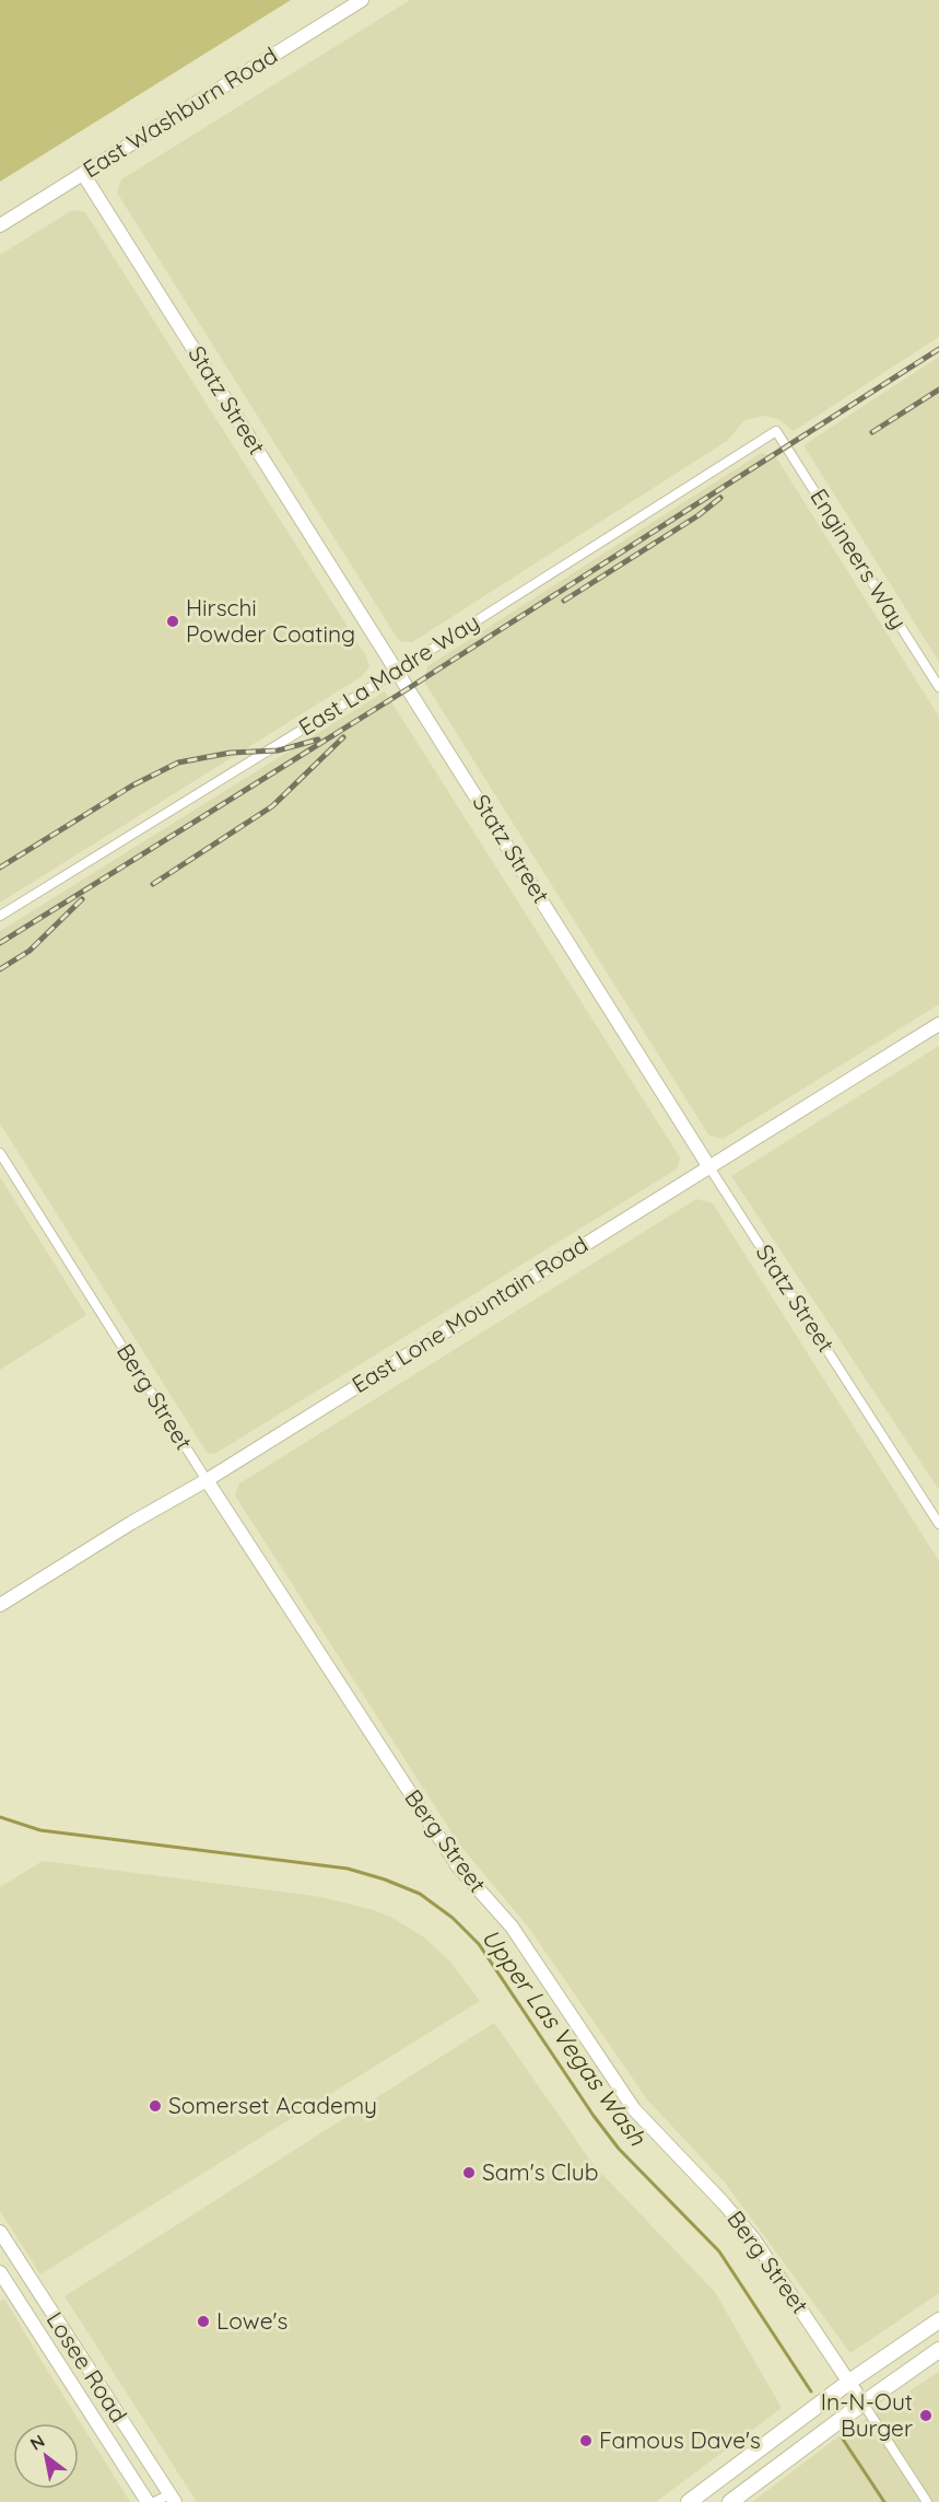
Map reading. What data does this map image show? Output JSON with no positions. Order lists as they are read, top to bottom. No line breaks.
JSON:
{"streets":{"street":["East Washburn Road","Statz Street","Engineers Way","East La Madre Way","East Lone Mountain Road","Berg Street","Losee Road"]},"crossings":[["East Washburn Road","Statz Street"],["Statz Street","East La Madre Way"],["Statz Street","East Lone Mountain Road"],["Engineers Way","East La Madre Way"],["East Lone Mountain Road","Berg Street"]],"water":["Upper Las Vegas Wash"],"places":["Hirschi Powder Coating","Somerset Academy","Sam's Club","Lowe's","In-N-Out Burger","Famous Dave's"],"north":"top left"}
